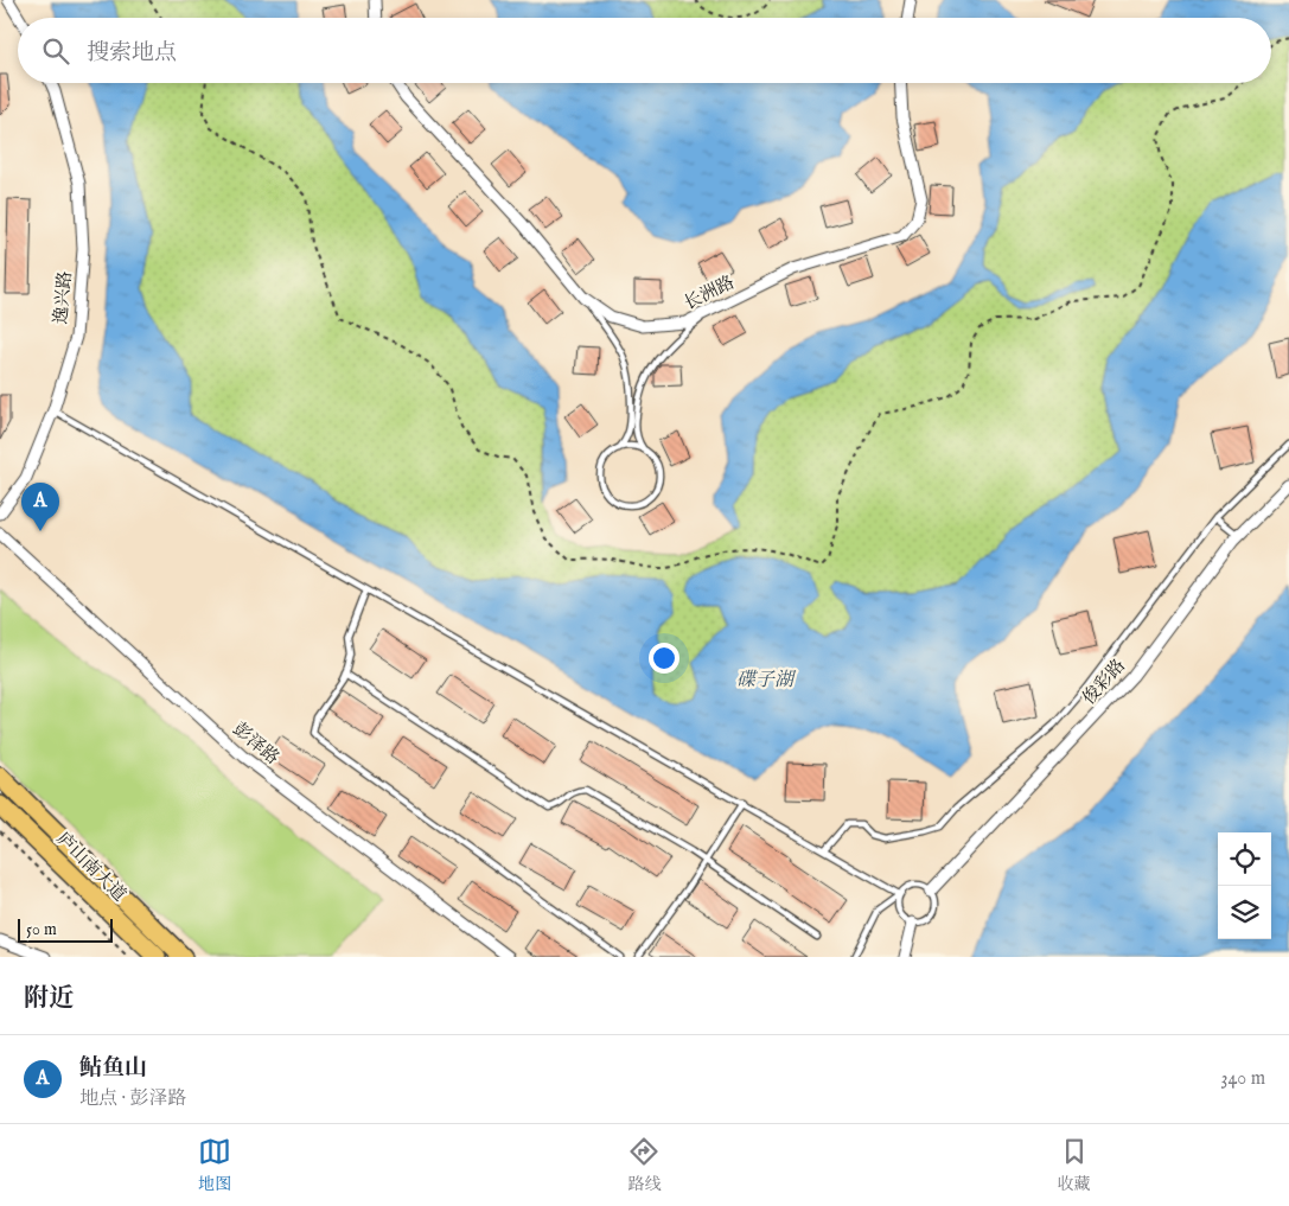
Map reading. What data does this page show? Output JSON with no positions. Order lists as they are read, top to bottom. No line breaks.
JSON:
{"streets":{"highway":["庐山南大道"],"street":["长洲路","逸兴路","俊彩路","彭泽路"]},"water":["碟子湖"],"scale_bar":"50 m","page":{"search":"搜索地点","pins":"A","scale":"50 m","heading":"附近","list":[{"mark":"A","name":"鲇鱼山","note":"地点 · 彭泽路","value":"340 m"}],"nav":["地图","路线","收藏"]}}
